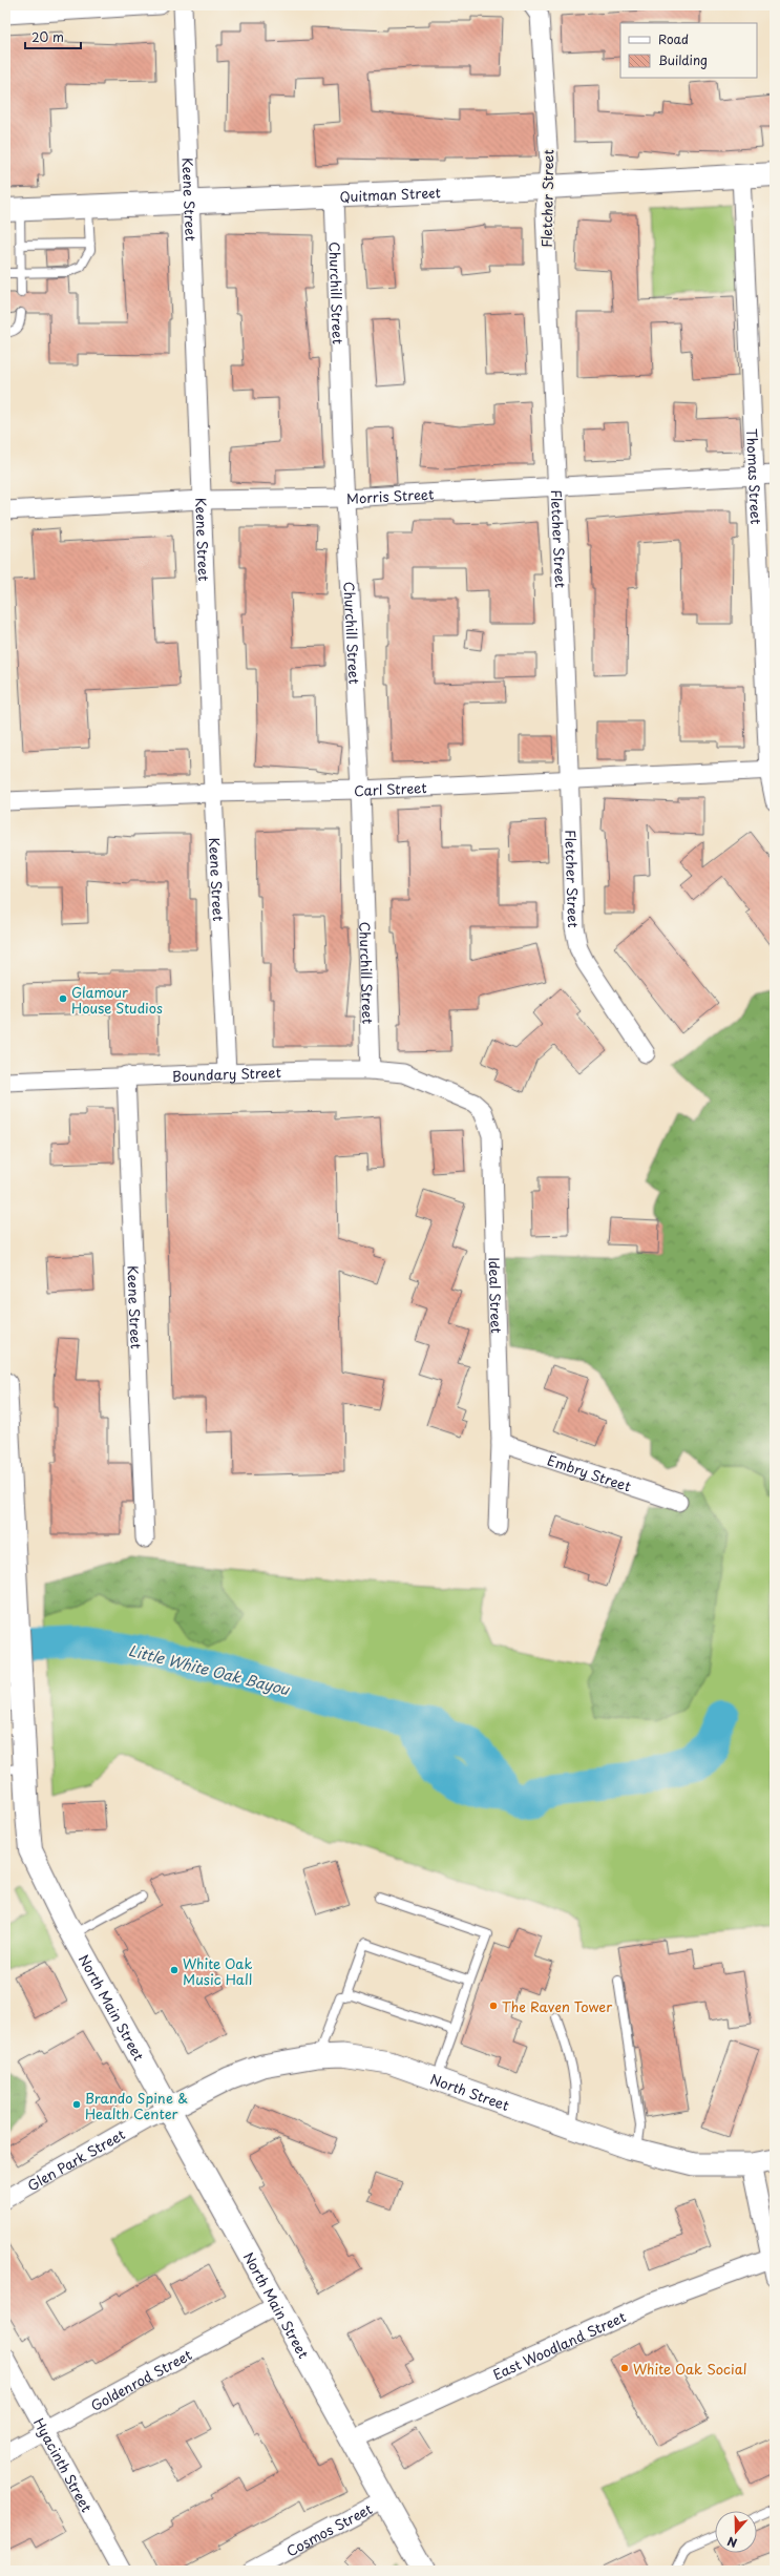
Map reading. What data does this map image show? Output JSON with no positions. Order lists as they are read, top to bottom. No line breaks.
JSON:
{"streets":{"main road":["Quitman Street","North Main Street"],"street":["Keene Street","Fletcher Street","Churchill Street","Thomas Street","Morris Street","Carl Street","Boundary Street","Ideal Street","Embry Street","North Street","Glen Park Street","East Woodland Street","Goldenrod Street","Hyacinth Street","Cosmos Street"]},"crossings":[["Quitman Street","Keene Street"],["Quitman Street","Fletcher Street"],["Quitman Street","Churchill Street"],["Quitman Street","Thomas Street"],["Keene Street","Morris Street"],["Keene Street","Carl Street"],["Keene Street","Boundary Street"],["Fletcher Street","Morris Street"],["Fletcher Street","Carl Street"],["Churchill Street","Morris Street"],["Churchill Street","Carl Street"],["Churchill Street","Boundary Street"],["Thomas Street","Morris Street"],["Thomas Street","Carl Street"],["Boundary Street","Ideal Street"],["Ideal Street","Embry Street"],["North Main Street","North Street"],["North Main Street","Glen Park Street"],["North Main Street","East Woodland Street"],["North Main Street","Goldenrod Street"],["North Main Street","Cosmos Street"],["North Street","Glen Park Street"],["Goldenrod Street","Hyacinth Street"]],"water":["Little White Oak Bayou"],"places":["Glamour House Studios","White Oak Music Hall","The Raven Tower","Brando Spine & Health Center","White Oak Social"],"legend":["Road","Building"],"scale_bar":"20 m","north":"bottom"}
